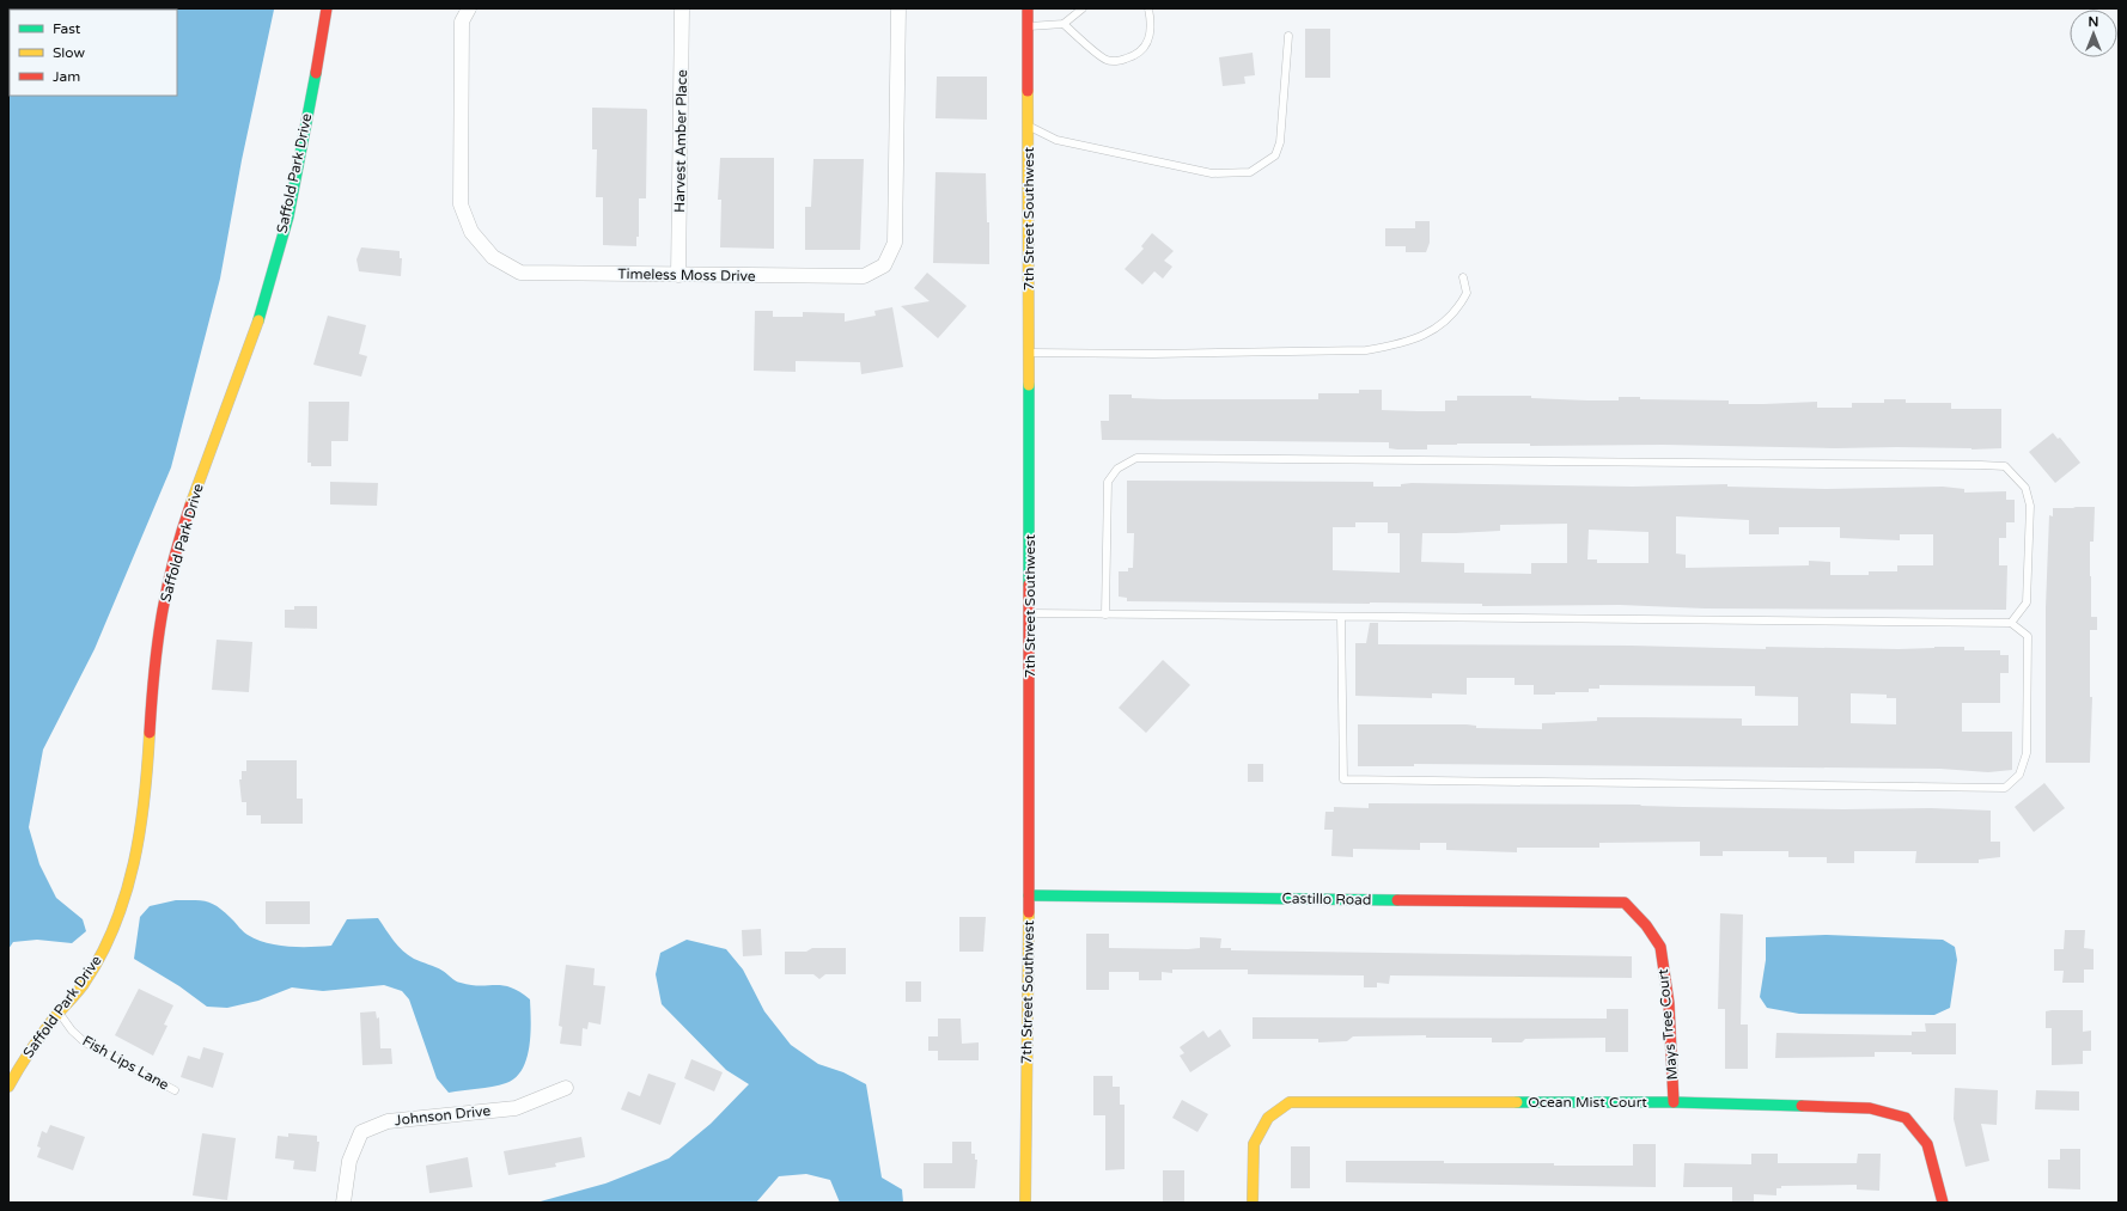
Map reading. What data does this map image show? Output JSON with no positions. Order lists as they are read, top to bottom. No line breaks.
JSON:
{"streets":{"street":["Harvest Amber Place","Saffold Park Drive","7th Street Southwest","Timeless Moss Drive","Castillo Road","Mays Tree Court","Ocean Mist Court","Johnson Drive"],"lane":["Fish Lips Lane"]},"crossings":[["Harvest Amber Place","Timeless Moss Drive"],["Saffold Park Drive","Fish Lips Lane"],["7th Street Southwest","Castillo Road"],["Castillo Road","Mays Tree Court"],["Mays Tree Court","Ocean Mist Court"]],"legend":["Fast","Slow","Jam"],"north":"top"}
